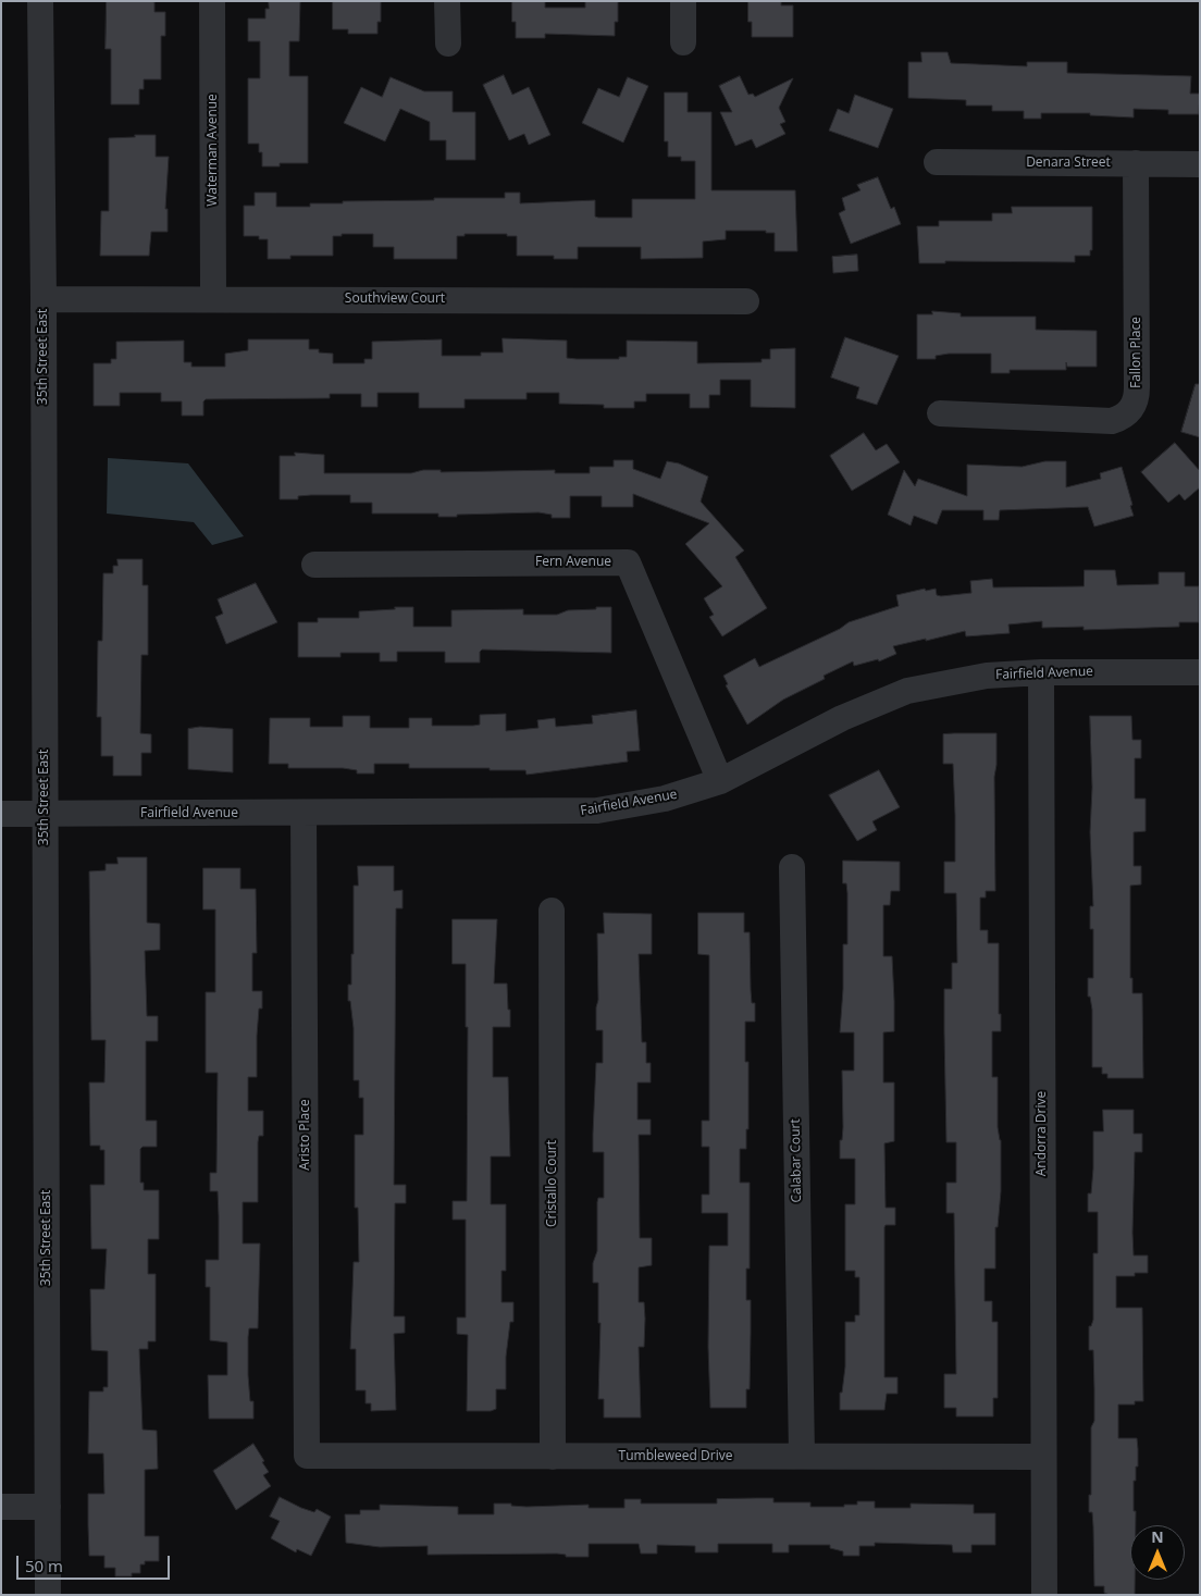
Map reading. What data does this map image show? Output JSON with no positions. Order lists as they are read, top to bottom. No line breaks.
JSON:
{"streets":{"street":["Waterman Avenue","Denara Street","Southview Court","Fallon Place","35th Street East","Fern Avenue","Fairfield Avenue","Andorra Drive","Aristo Place","Calabar Court","Cristallo Court","Tumbleweed Drive"]},"crossings":[["Waterman Avenue","Southview Court"],["Denara Street","Fallon Place"],["Southview Court","35th Street East"],["35th Street East","Fairfield Avenue"],["Fern Avenue","Fairfield Avenue"],["Fairfield Avenue","Andorra Drive"],["Fairfield Avenue","Aristo Place"],["Andorra Drive","Tumbleweed Drive"],["Aristo Place","Tumbleweed Drive"],["Calabar Court","Tumbleweed Drive"],["Cristallo Court","Tumbleweed Drive"]],"scale_bar":"50 m","north":"top"}
